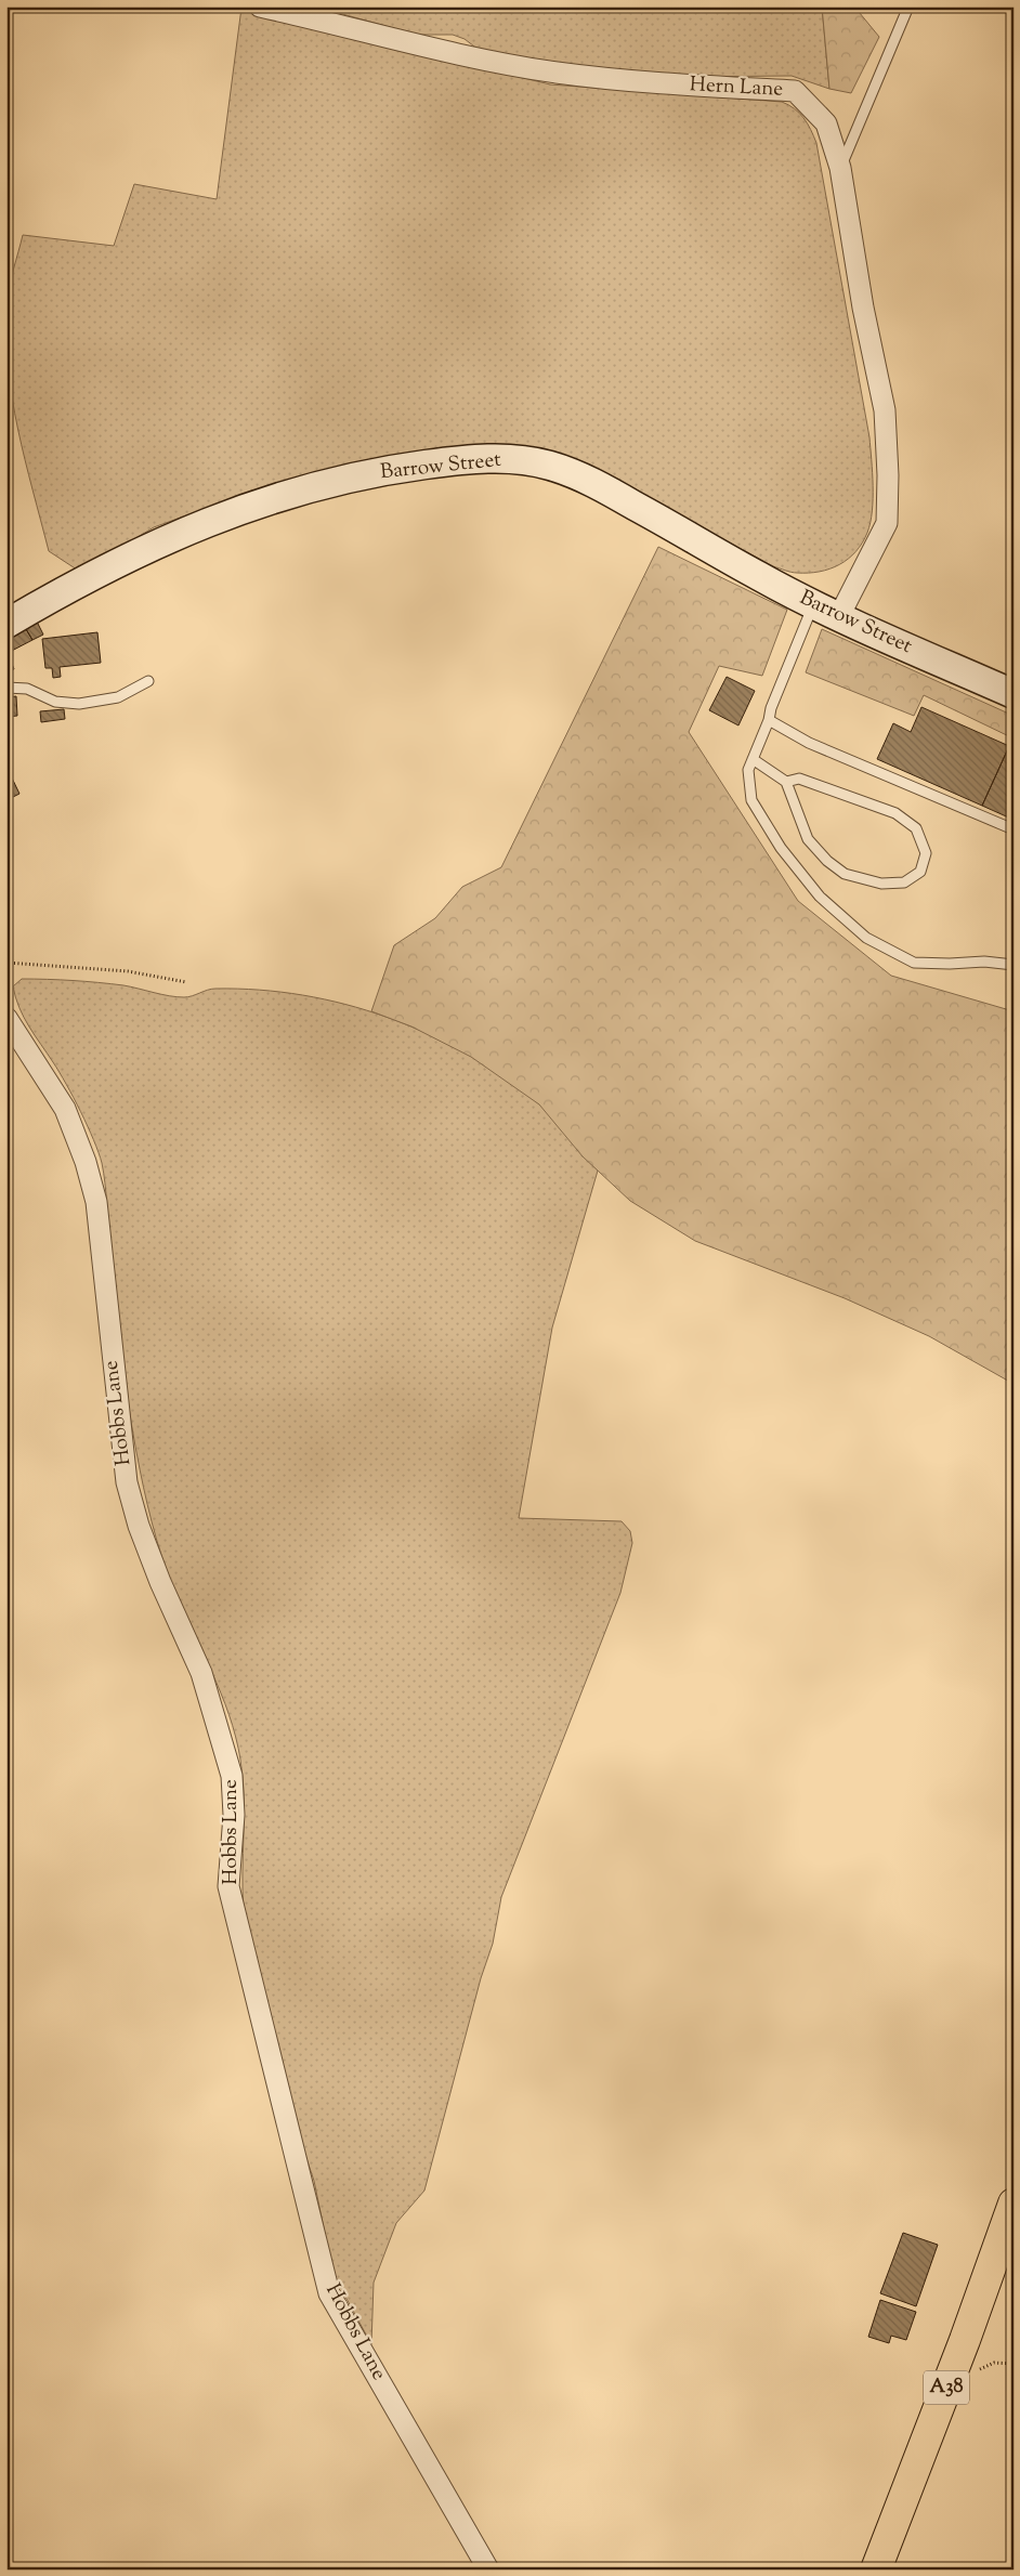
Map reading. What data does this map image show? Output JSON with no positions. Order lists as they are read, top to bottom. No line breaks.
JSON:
{"streets":{"highway":["A38"],"main road":["Barrow Street"],"street":["Hern Lane","Hobbs Lane"]},"crossings":[["Hern Lane","Barrow Street"]]}
